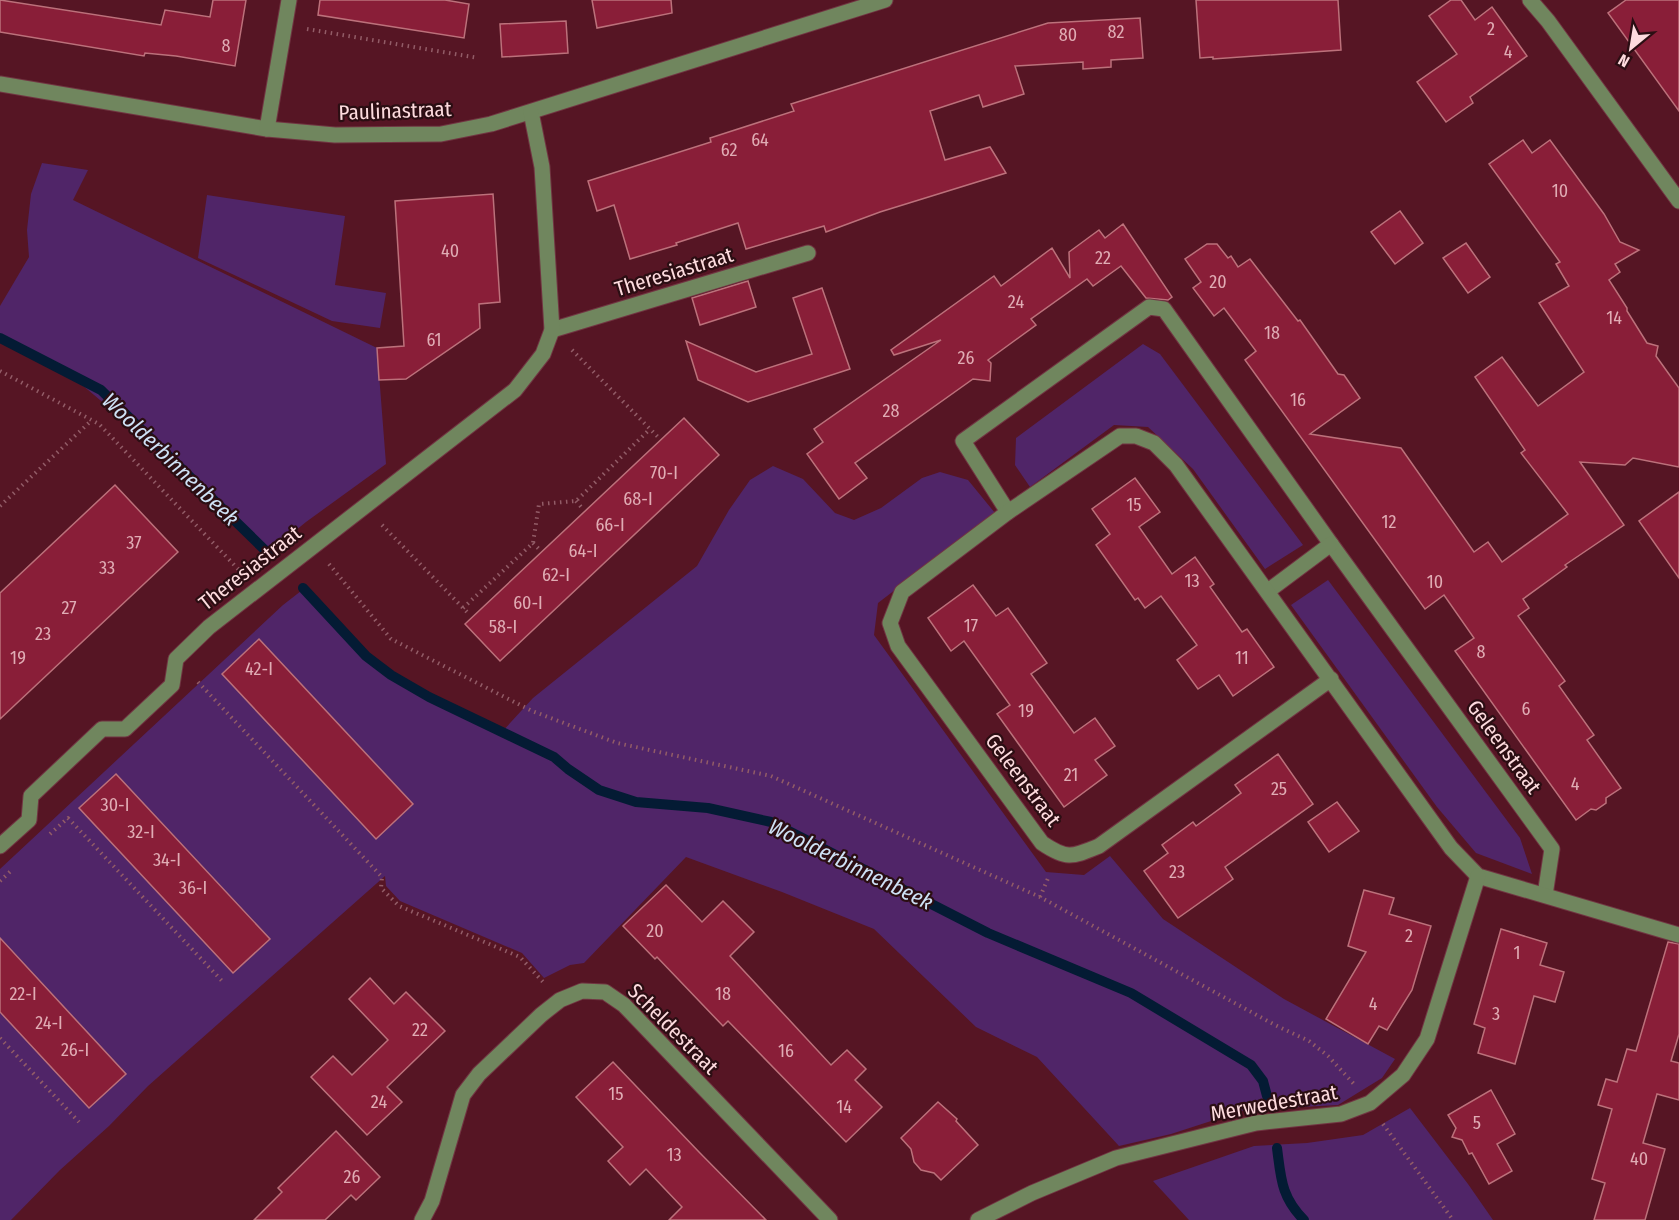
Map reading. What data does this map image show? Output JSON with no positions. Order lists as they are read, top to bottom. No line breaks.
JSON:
{"streets":{"street":["Paulinastraat","Theresiastraat","Geleenstraat","Scheldestraat","Merwedestraat"]},"crossings":[["Paulinastraat","Theresiastraat"],["Geleenstraat","Merwedestraat"]],"water":["Woolderbinnenbeek"],"house_numbers":["2","82","80","8","4","64","62","10","40","22","20","24","14","18","61","26","16","28","70-I","68-I","15","12","66-I","37","64-I","33","62-I","13","10","60-I","27","17","58-I","23","8","19","11","42-I","6","19","21","4","25","30-I","32-I","34-I","23","36-I","20","2","1","22-I","18","4","3","24-I","22","26-I","16","15","24","14","5","13","40","26"],"north":"bottom left"}
